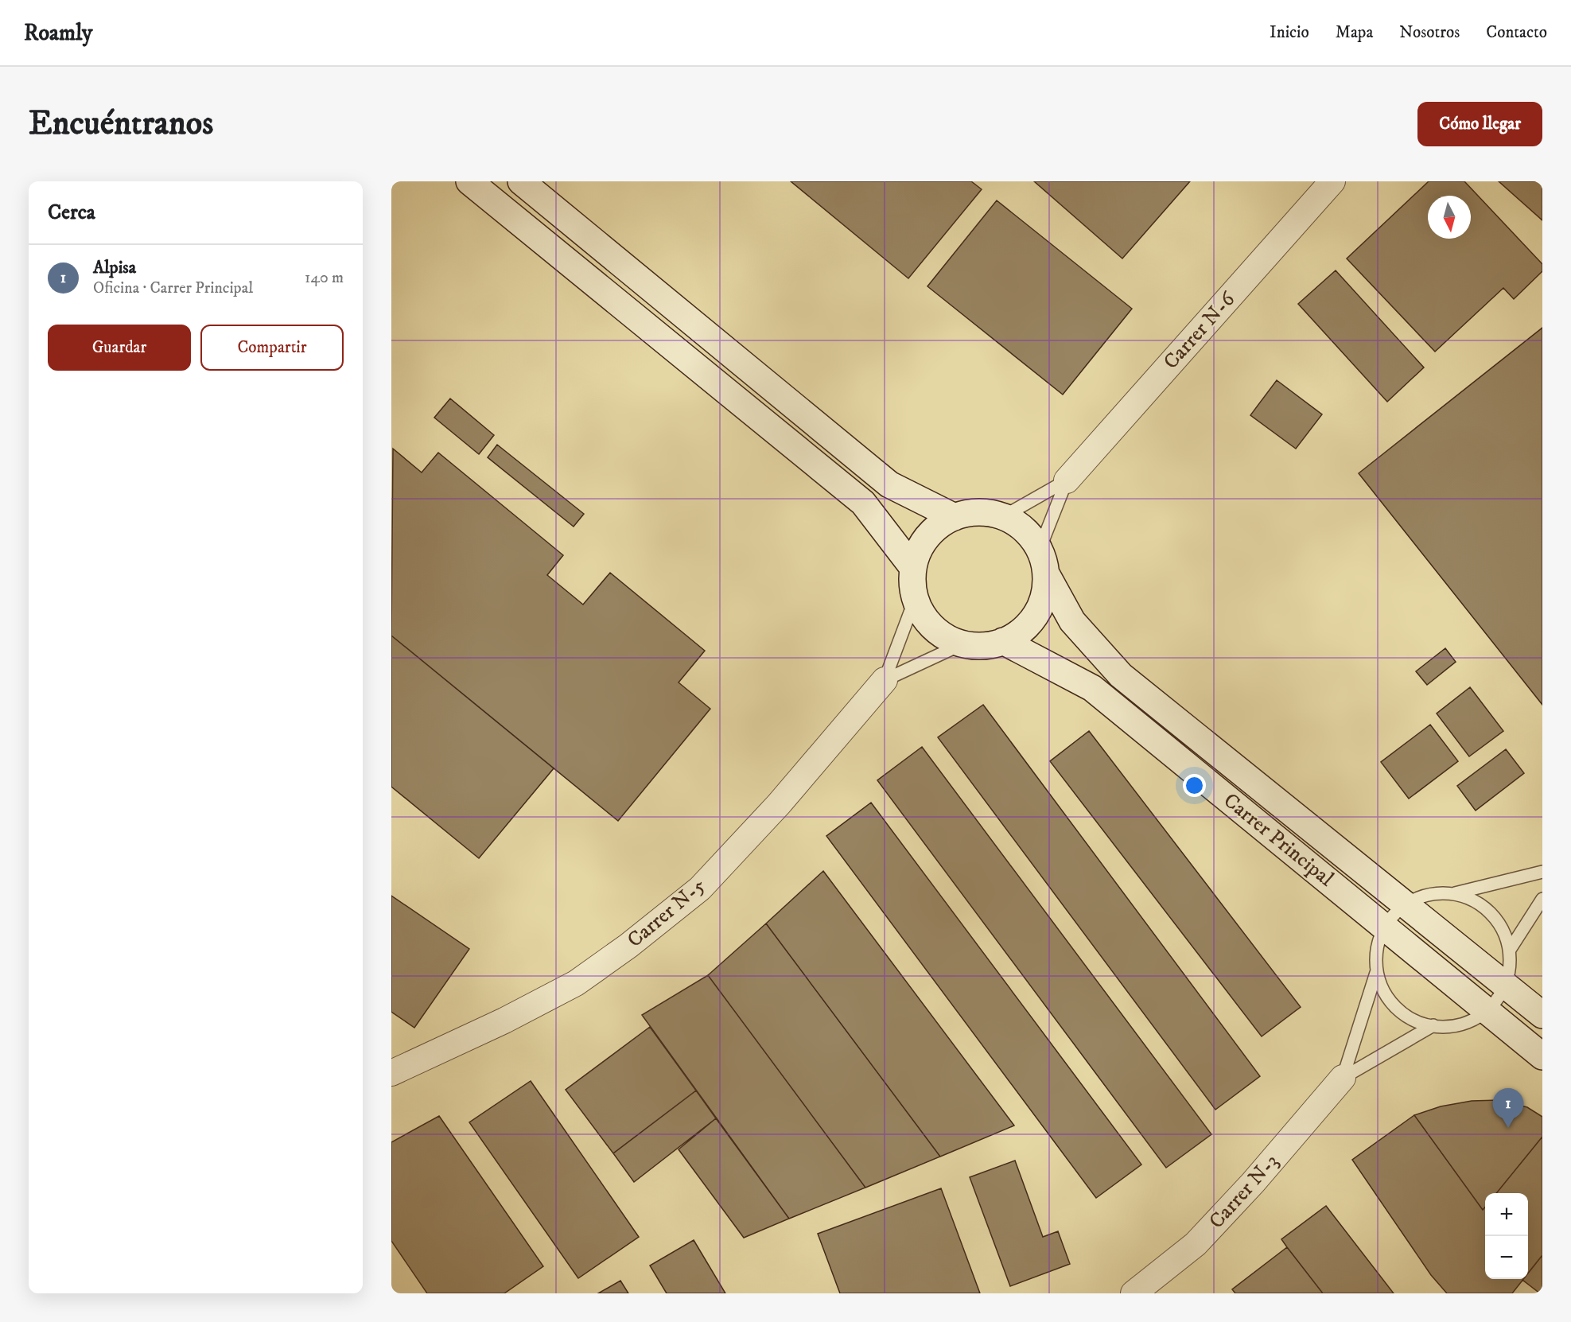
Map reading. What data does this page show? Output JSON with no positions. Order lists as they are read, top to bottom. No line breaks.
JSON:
{"streets":{"street":["Carrer N-6","Carrer Principal","Carrer N-5","Carrer N-3"]},"north":"bottom","page":{"header":"Roamly","nav":["Inicio","Mapa","Nosotros","Contacto"],"buttons":["Cómo llegar",["Guardar","Compartir"]],"title":"Encuéntranos","heading":"Cerca","list":[{"mark":"1","name":"Alpisa","note":"Oficina · Carrer Principal","value":"140 m"}],"pins":"1","map_buttons":["+","−"]}}
